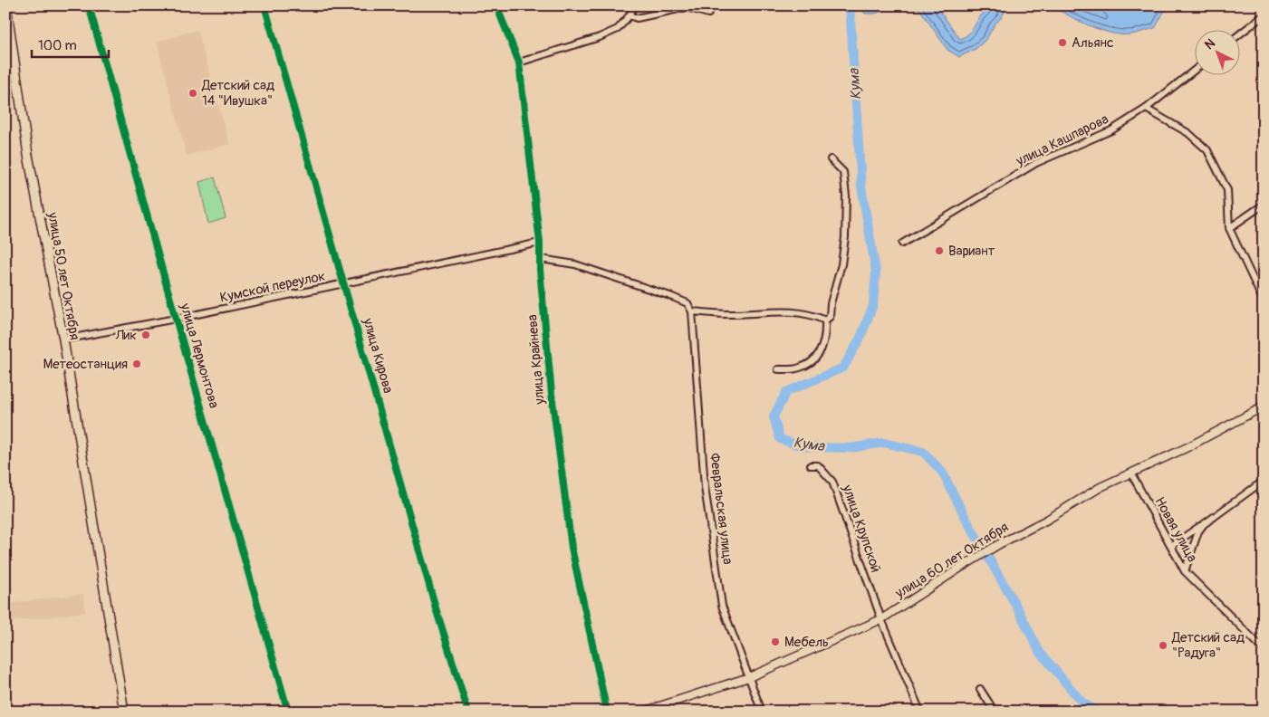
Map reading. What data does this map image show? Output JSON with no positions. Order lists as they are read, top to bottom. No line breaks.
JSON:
{"streets":{"highway":["улица 50 лет Октября"],"main road":["улица 60 лет Октября"],"street":["улица Кашпарова","Кумской переулок","улица Лермонтова","улица Кирова","улица Крайнева","Февральская улица","улица Крупской","Новая улица"]},"crossings":[["улица 50 лет Октября","Кумской переулок"],["Кумской переулок","улица Лермонтова"],["Кумской переулок","улица Кирова"],["Кумской переулок","улица Крайнева"],["улица Крайнева","Февральская улица"],["Февральская улица","улица 60 лет Октября"],["улица Крупской","улица 60 лет Октября"],["Новая улица","улица 60 лет Октября"]],"water":["Кума"],"places":["Альянс","Детский сад 14 \"Ивушка\"","Вариант","Лик","Метеостанция","Мебель","Детский сад \"Радуга\""],"scale_bar":"100 m","north":"top left"}
